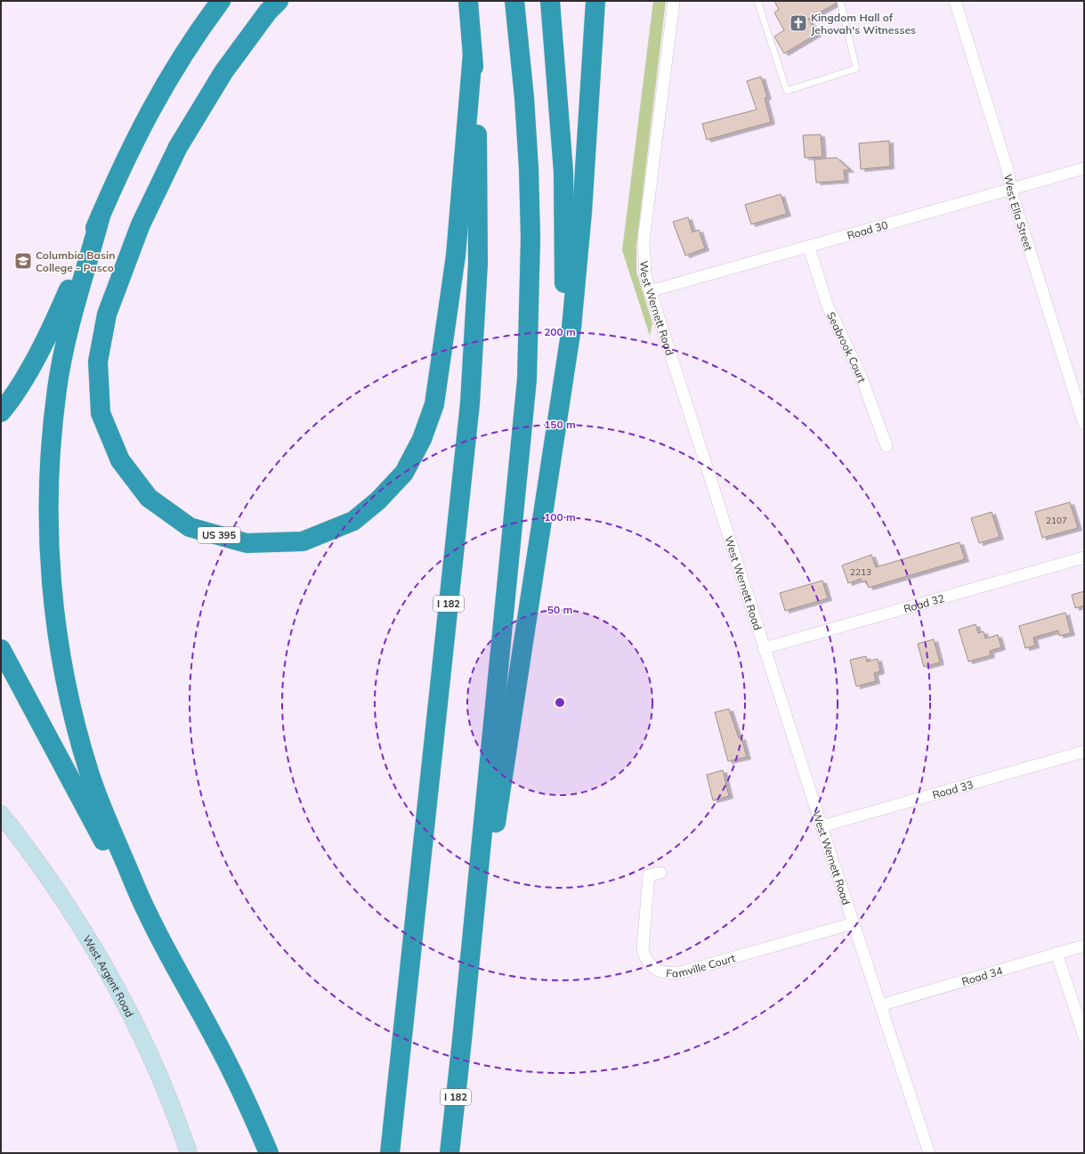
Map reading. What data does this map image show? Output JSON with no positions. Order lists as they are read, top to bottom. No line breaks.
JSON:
{"streets":{"highway":["US 395","I 182"],"main road":["West Argent Road"],"street":["West Ella Street","Road 30","West Wernett Road","Seabrook Court","Road 32","Road 33","Famville Court","Road 34"]},"crossings":[["West Ella Street","Road 30"],["Road 30","West Wernett Road"],["Road 30","Seabrook Court"],["West Wernett Road","Road 32"],["West Wernett Road","Road 33"],["West Wernett Road","Famville Court"],["West Wernett Road","Road 34"],["US 395","I 182"]],"places":{"church":["Kingdom Hall of Jehovah's Witnesses"],"school or university":["Columbia Basin College - Pasco"]},"house_numbers":["2107","2213"],"rings":["200 m","150 m","100 m","50 m"]}
